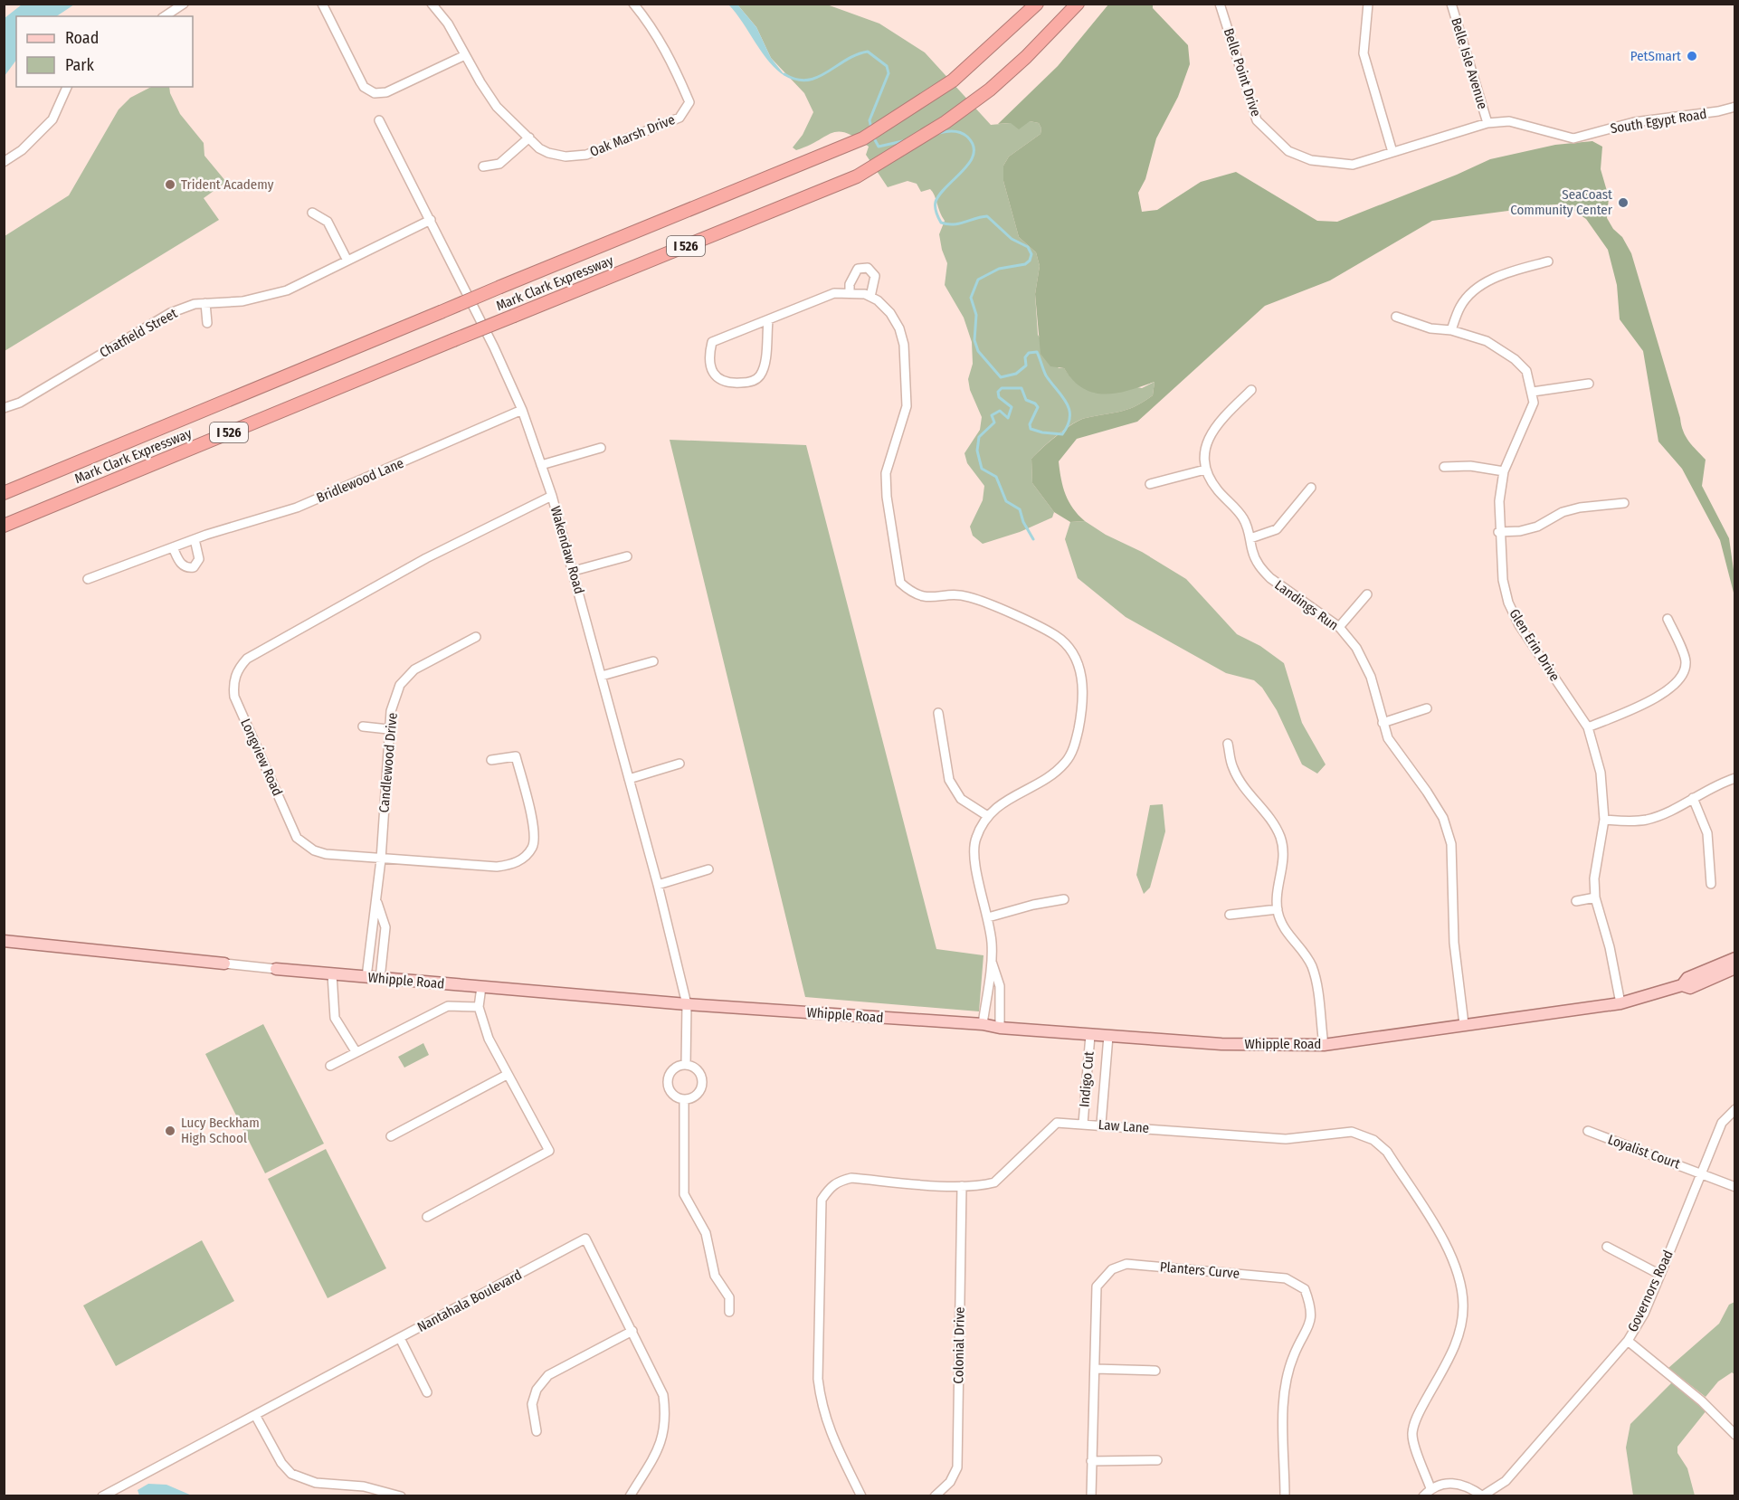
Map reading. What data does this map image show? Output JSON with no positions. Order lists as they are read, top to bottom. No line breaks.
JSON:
{"streets":{"highway":["I 526","Mark Clark Expressway"],"main road":["Whipple Road"],"street":["Belle Isle Avenue","Belle Point Drive","South Egypt Road","Oak Marsh Drive","Chatfield Street","Bridlewood Lane","Wakendaw Road","Landings Run","Glen Erin Drive","Longview Road","Candlewood Drive","Indigo Cut","Law Lane","Loyalist Court","Planters Curve","Governors Road","Nantahala Boulevard","Colonial Drive"]},"crossings":[["Belle Isle Avenue","Belle Point Drive"],["Belle Isle Avenue","South Egypt Road"],["Belle Point Drive","South Egypt Road"],["Chatfield Street","Wakendaw Road"],["Bridlewood Lane","Wakendaw Road"],["Wakendaw Road","Longview Road"],["Wakendaw Road","Whipple Road"],["Landings Run","Whipple Road"],["Glen Erin Drive","Whipple Road"],["Longview Road","Candlewood Drive"],["Candlewood Drive","Whipple Road"],["Whipple Road","Indigo Cut"],["Indigo Cut","Law Lane"],["Law Lane","Colonial Drive"],["Loyalist Court","Governors Road"]],"places":["PetSmart","Trident Academy","SeaCoast Community Center","Lucy Beckham High School"],"legend":["Road","Park"]}
